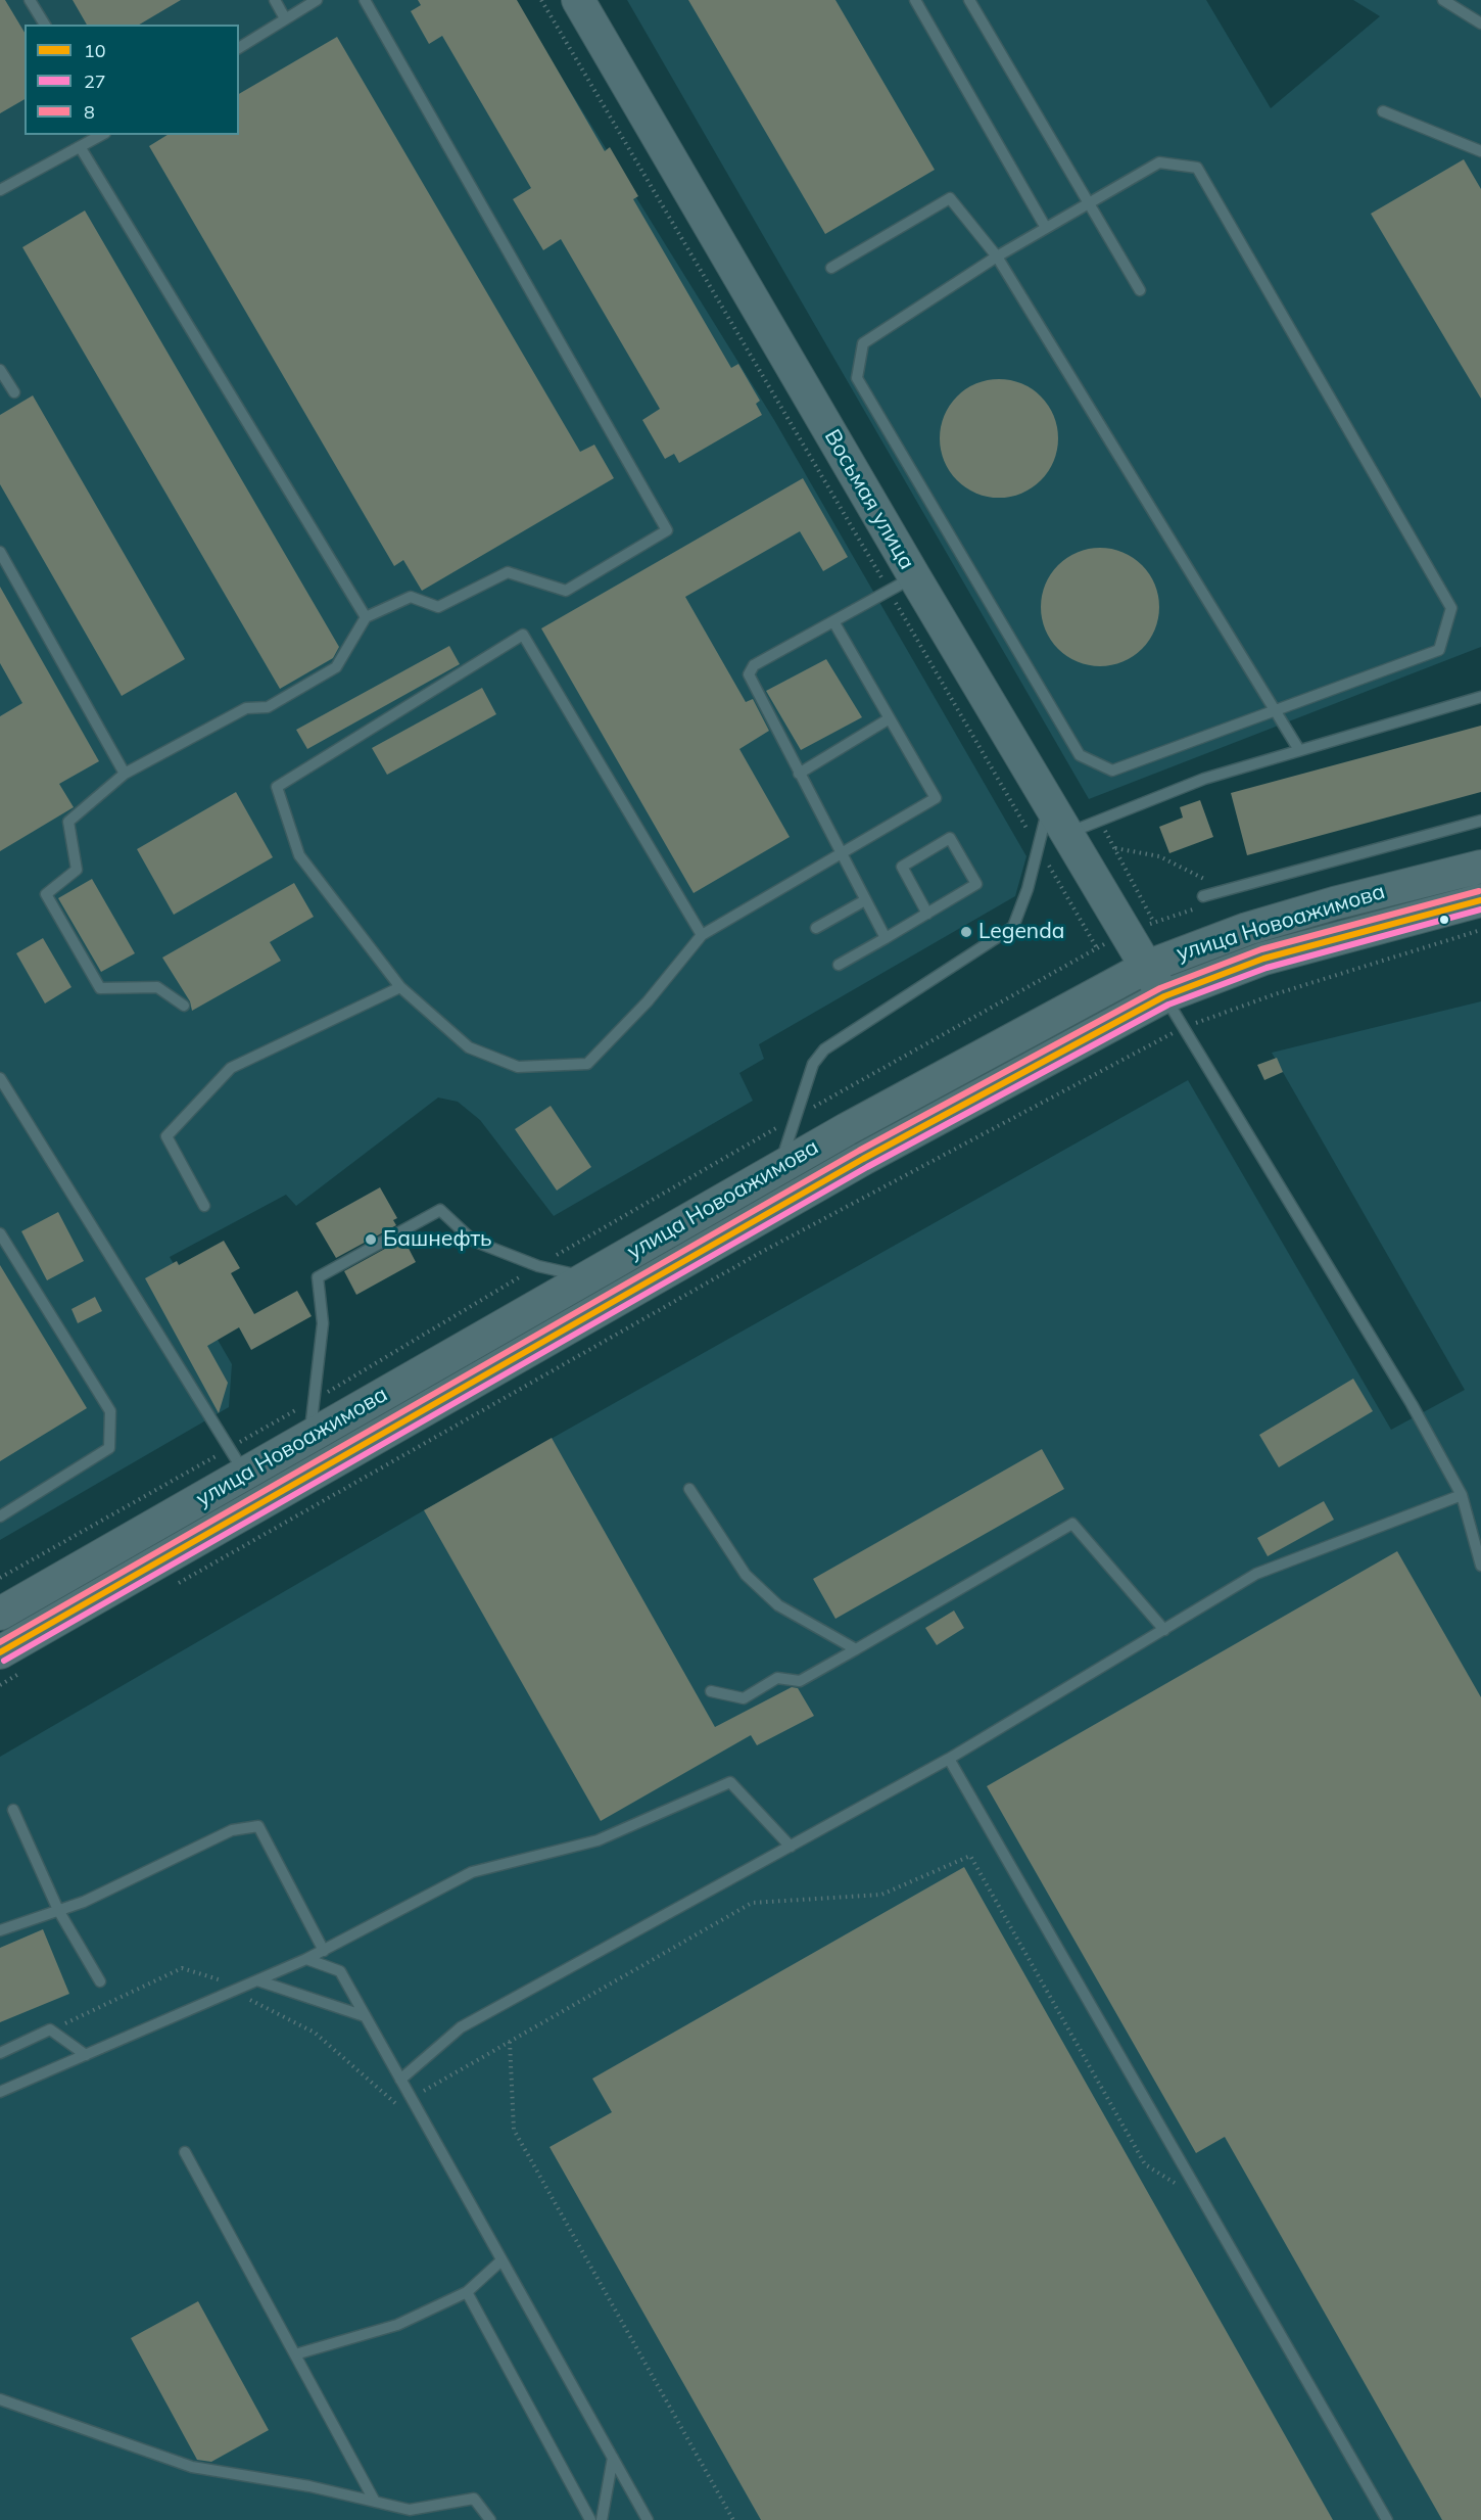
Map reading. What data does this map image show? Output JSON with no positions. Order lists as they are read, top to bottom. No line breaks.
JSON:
{"streets":{"main road":["Восьмая улица","улица Новоажимова"]},"crossings":[["Восьмая улица","улица Новоажимова"]],"places":["Legenda","Башнефть"],"lines":["transit line 8","transit line 10","transit line 27"],"legend":["10","27","8"]}
